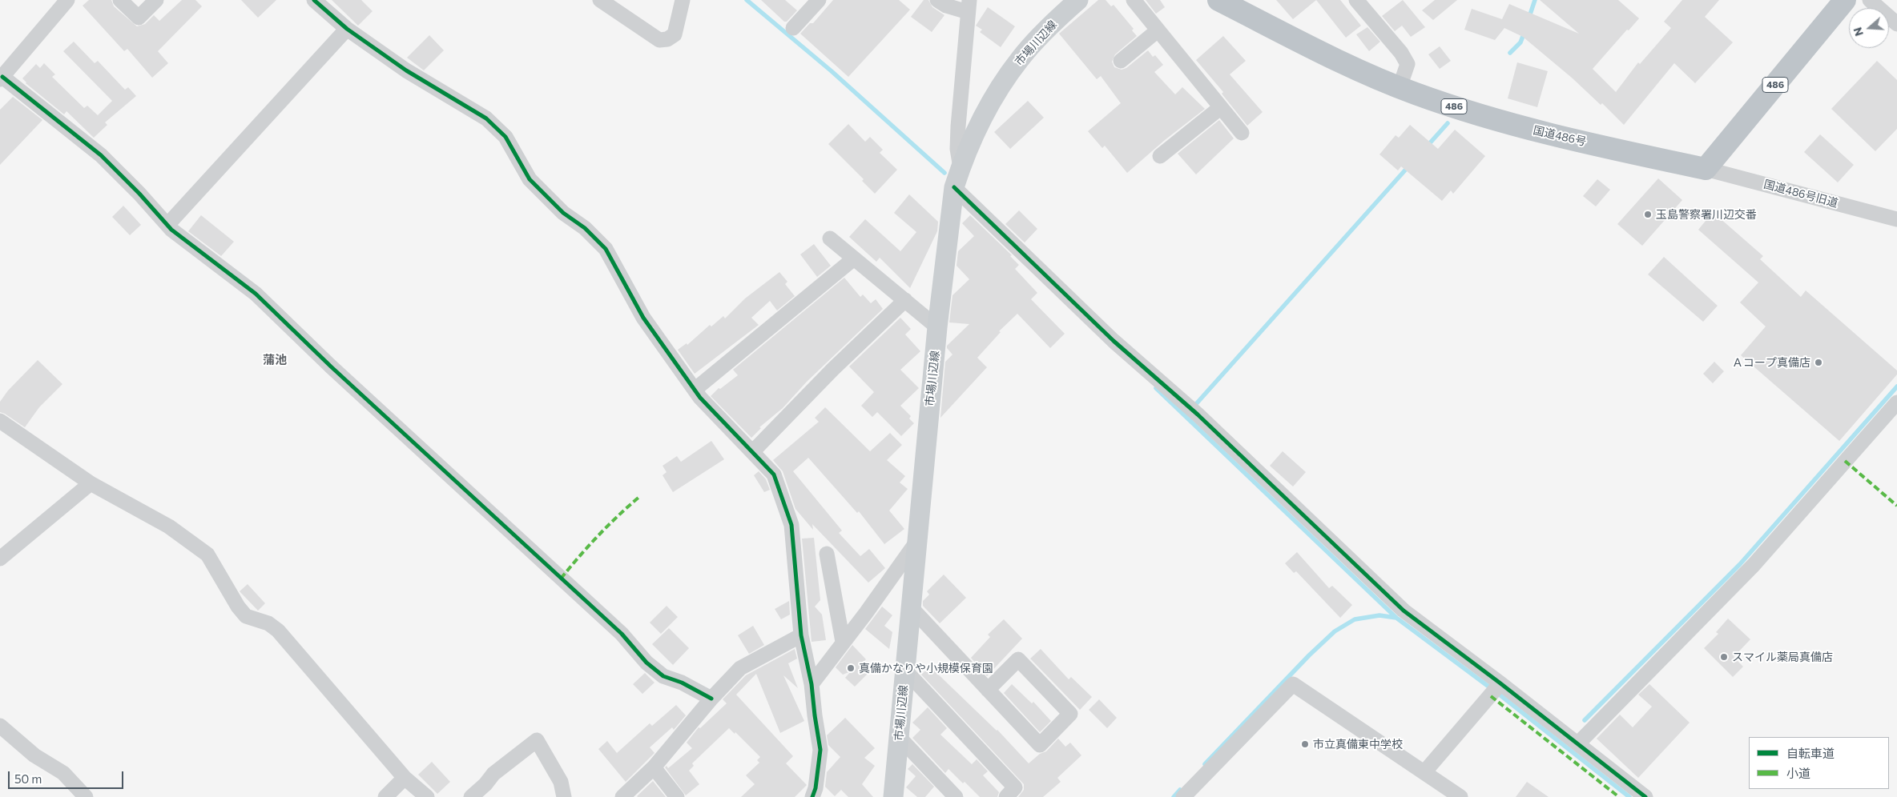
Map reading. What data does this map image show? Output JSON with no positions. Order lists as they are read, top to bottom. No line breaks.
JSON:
{"streets":{"highway":["486","国道486号"],"main road":["市場川辺線"],"street":["国道486号旧道"]},"crossings":[["486","国道486号"],["486","国道486号旧道"],["国道486号","国道486号旧道"]],"districts":["蒲池"],"places":["玉島警察署川辺交番","Ａコープ真備店","スマイル薬局真備店","真備かなりや小規模保育園","市立真備東中学校"],"legend":["自転車道","小道"],"scale_bar":"50 m","north":"left"}
